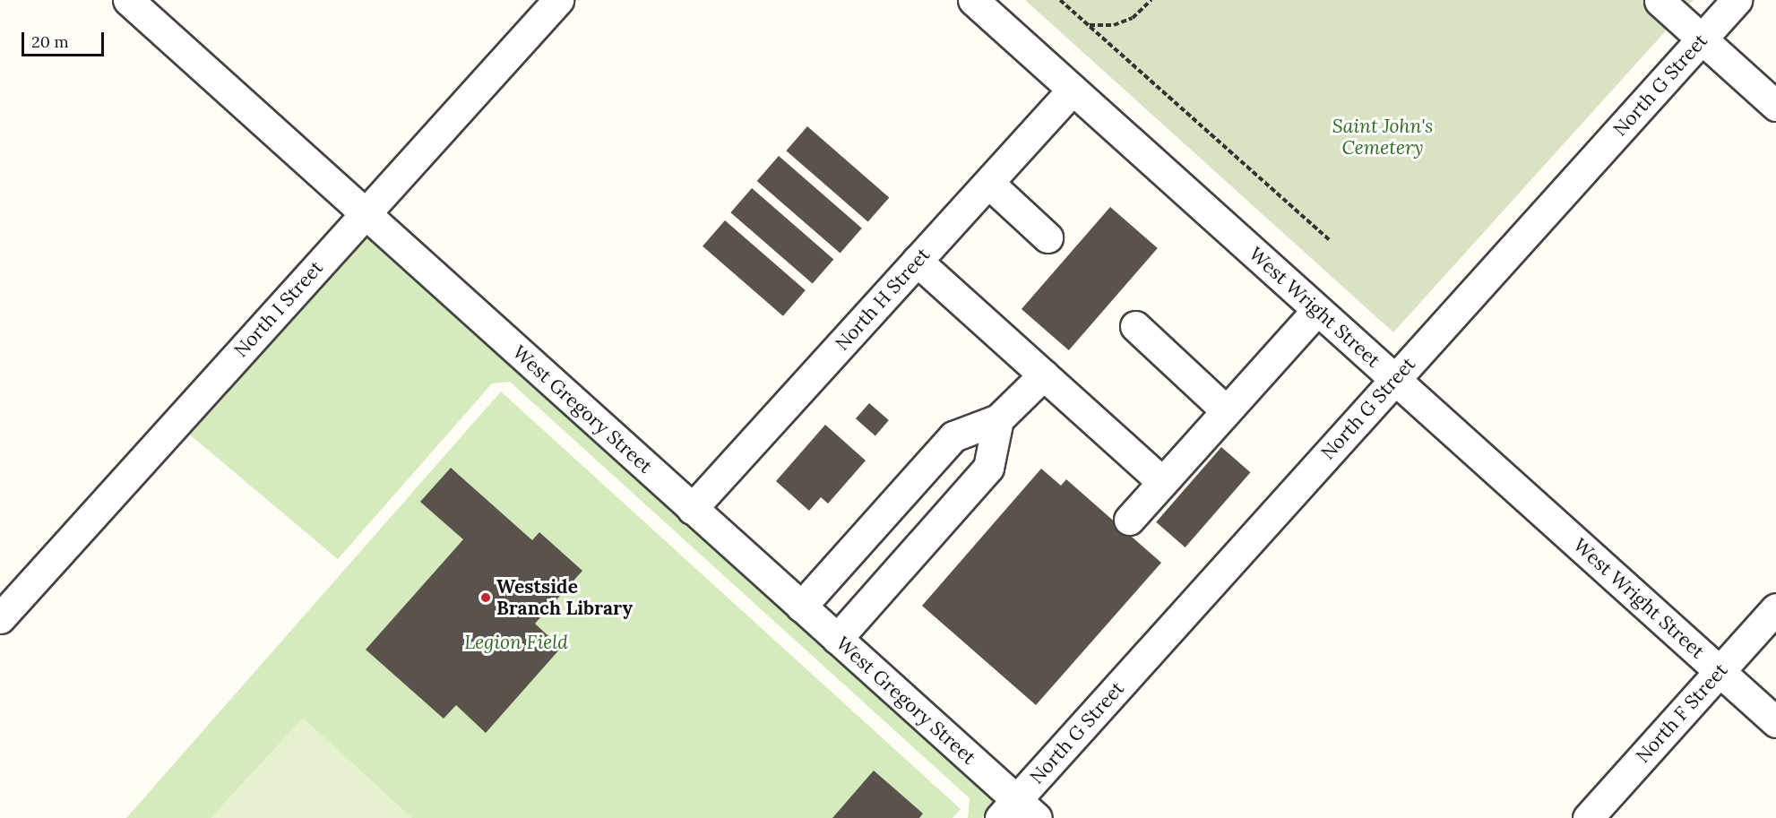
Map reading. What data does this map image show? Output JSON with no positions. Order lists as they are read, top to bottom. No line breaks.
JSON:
{"streets":{"street":["North G Street","North H Street","West Wright Street","North I Street","West Gregory Street","North F Street"]},"crossings":[["North G Street","West Wright Street"],["North G Street","West Gregory Street"],["North H Street","West Wright Street"],["North H Street","West Gregory Street"],["West Wright Street","North F Street"],["North I Street","West Gregory Street"]],"parks":["Saint John's Cemetery","Legion Field"],"places":["Westside Branch Library"],"scale_bar":"20 m"}
